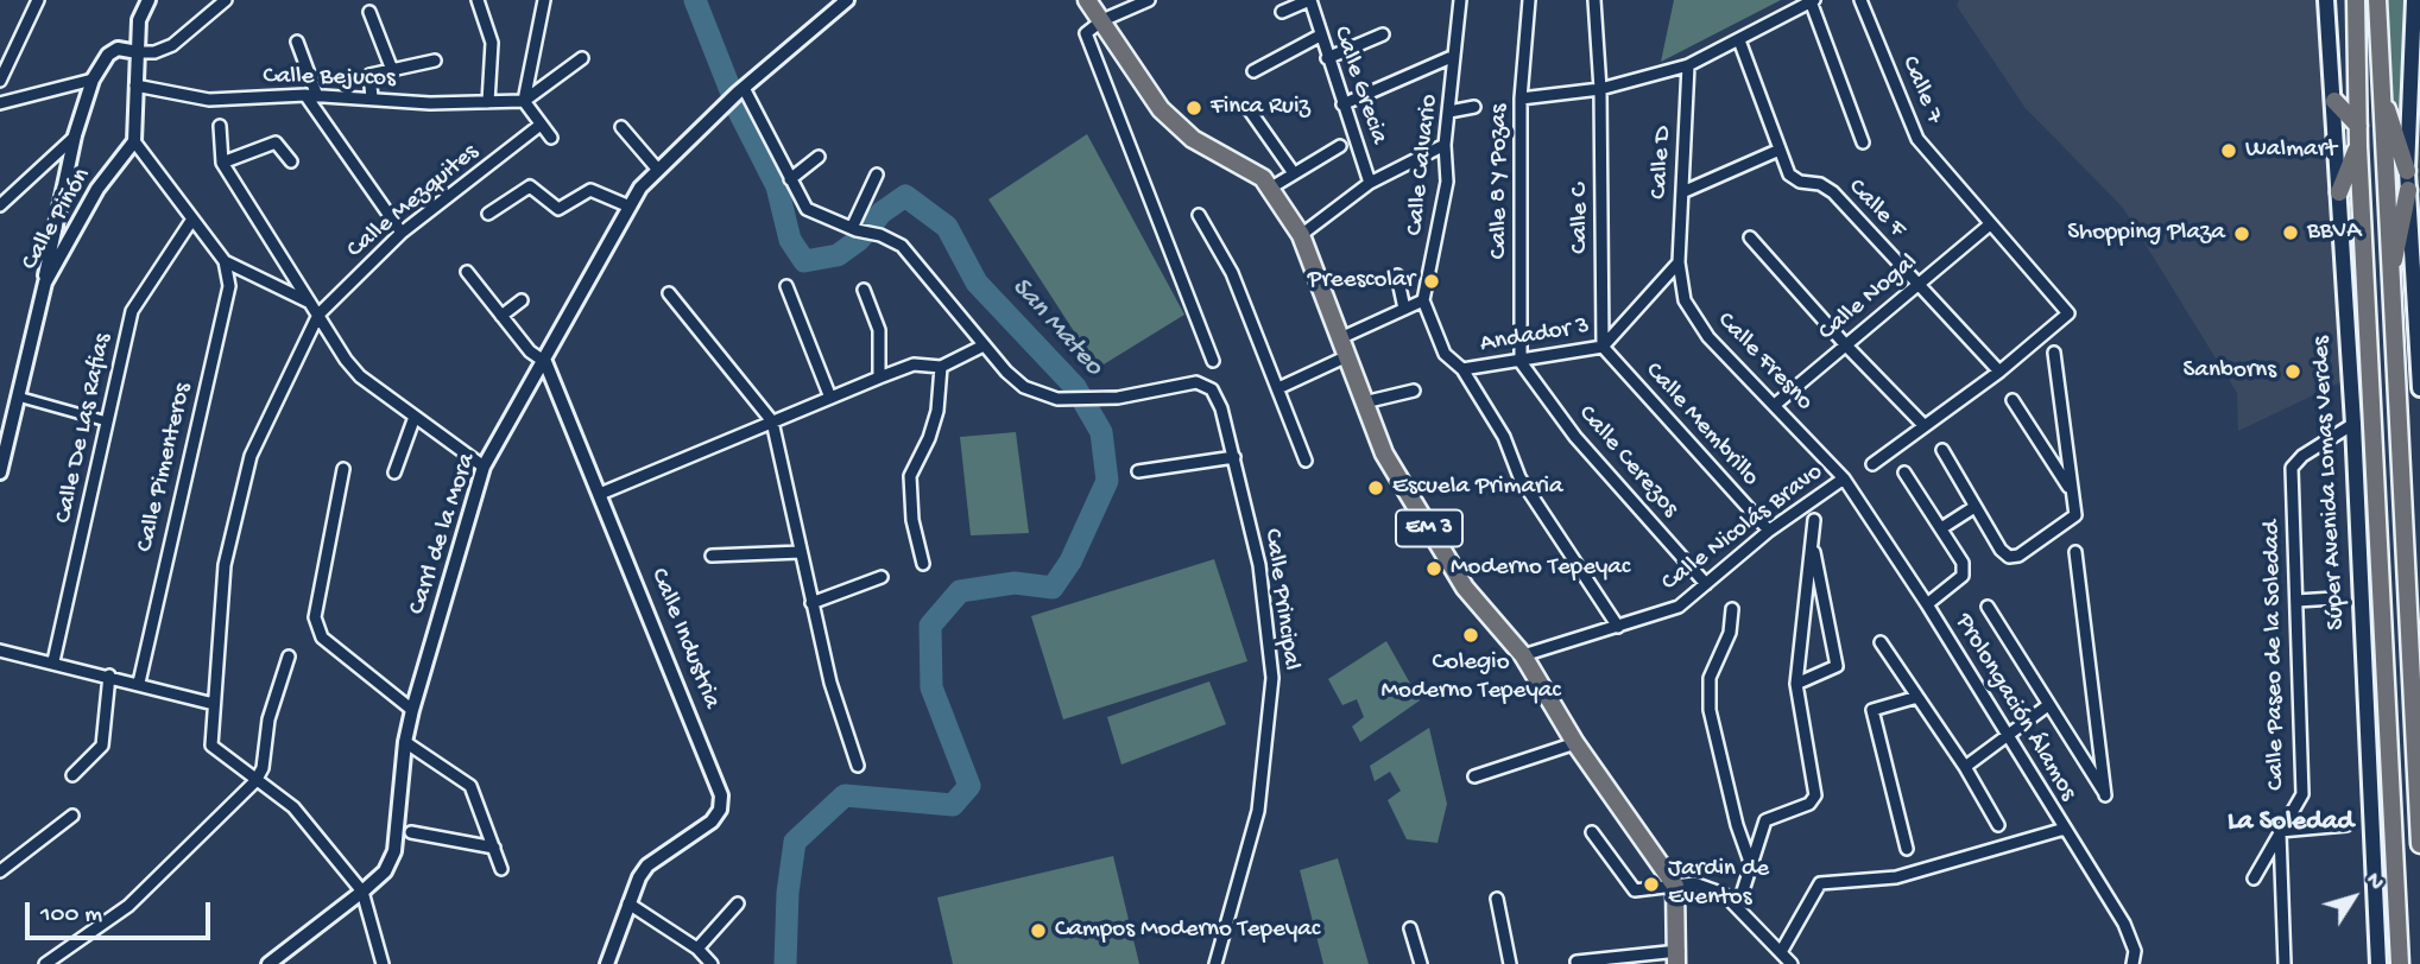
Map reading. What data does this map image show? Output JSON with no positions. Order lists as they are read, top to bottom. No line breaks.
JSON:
{"streets":{"main road":["Súper Avenida Lomas Verdes","EM 3"],"street":["Calle Bejucos","Calle Grecia","Calle 7","Calle D","Calle Calvario","Calle 8 Y Pozas","Calle Mezquites","Calle F","Calle C","Calle Piñón","Calle Nogal","Andador 3","Calle Fresno","Calle Membrillo","Calle De Las Rafias","Calle Cerezos","Calle Pimenteros","Calle Nicolás Bravo","Carrl de la Mora","Calle Principal","Calle Industria","Calle Paseo de la Soledad","Prolongación Álamos"]},"crossings":[["Calle 7","Calle F"],["Calle 7","Calle Nogal"],["Calle D","Andador 3"],["Calle D","Calle Fresno"],["Calle 8 Y Pozas","Andador 3"],["Calle 8 Y Pozas","Calle Cerezos"],["Calle F","Calle Nogal"],["Calle C","Andador 3"],["Calle C","Calle Membrillo"],["Calle Nogal","Calle Fresno"],["Andador 3","Calle Fresno"],["Andador 3","Calle Membrillo"],["Andador 3","Calle Cerezos"],["Calle Fresno","Calle Nicolás Bravo"],["Calle Fresno","Prolongación Álamos"],["Calle Membrillo","Calle Nicolás Bravo"],["Calle Cerezos","Calle Nicolás Bravo"],["Súper Avenida Lomas Verdes","Calle Paseo de la Soledad"],["EM 3","Calle Nicolás Bravo"],["Calle Nicolás Bravo","Prolongación Álamos"],["Carrl de la Mora","Calle Industria"]],"districts":["La Soledad"],"water":["San Mateo"],"places":["Finca Ruiz","Walmart","BBVA","Shopping Plaza","Preescolar","Sanborns","Escuela Primaria","Moderno Tepeyac","Colegio Moderno Tepeyac","Jardin de Eventos","Campos Moderno Tepeyac"],"scale_bar":"100 m","north":"top right"}
